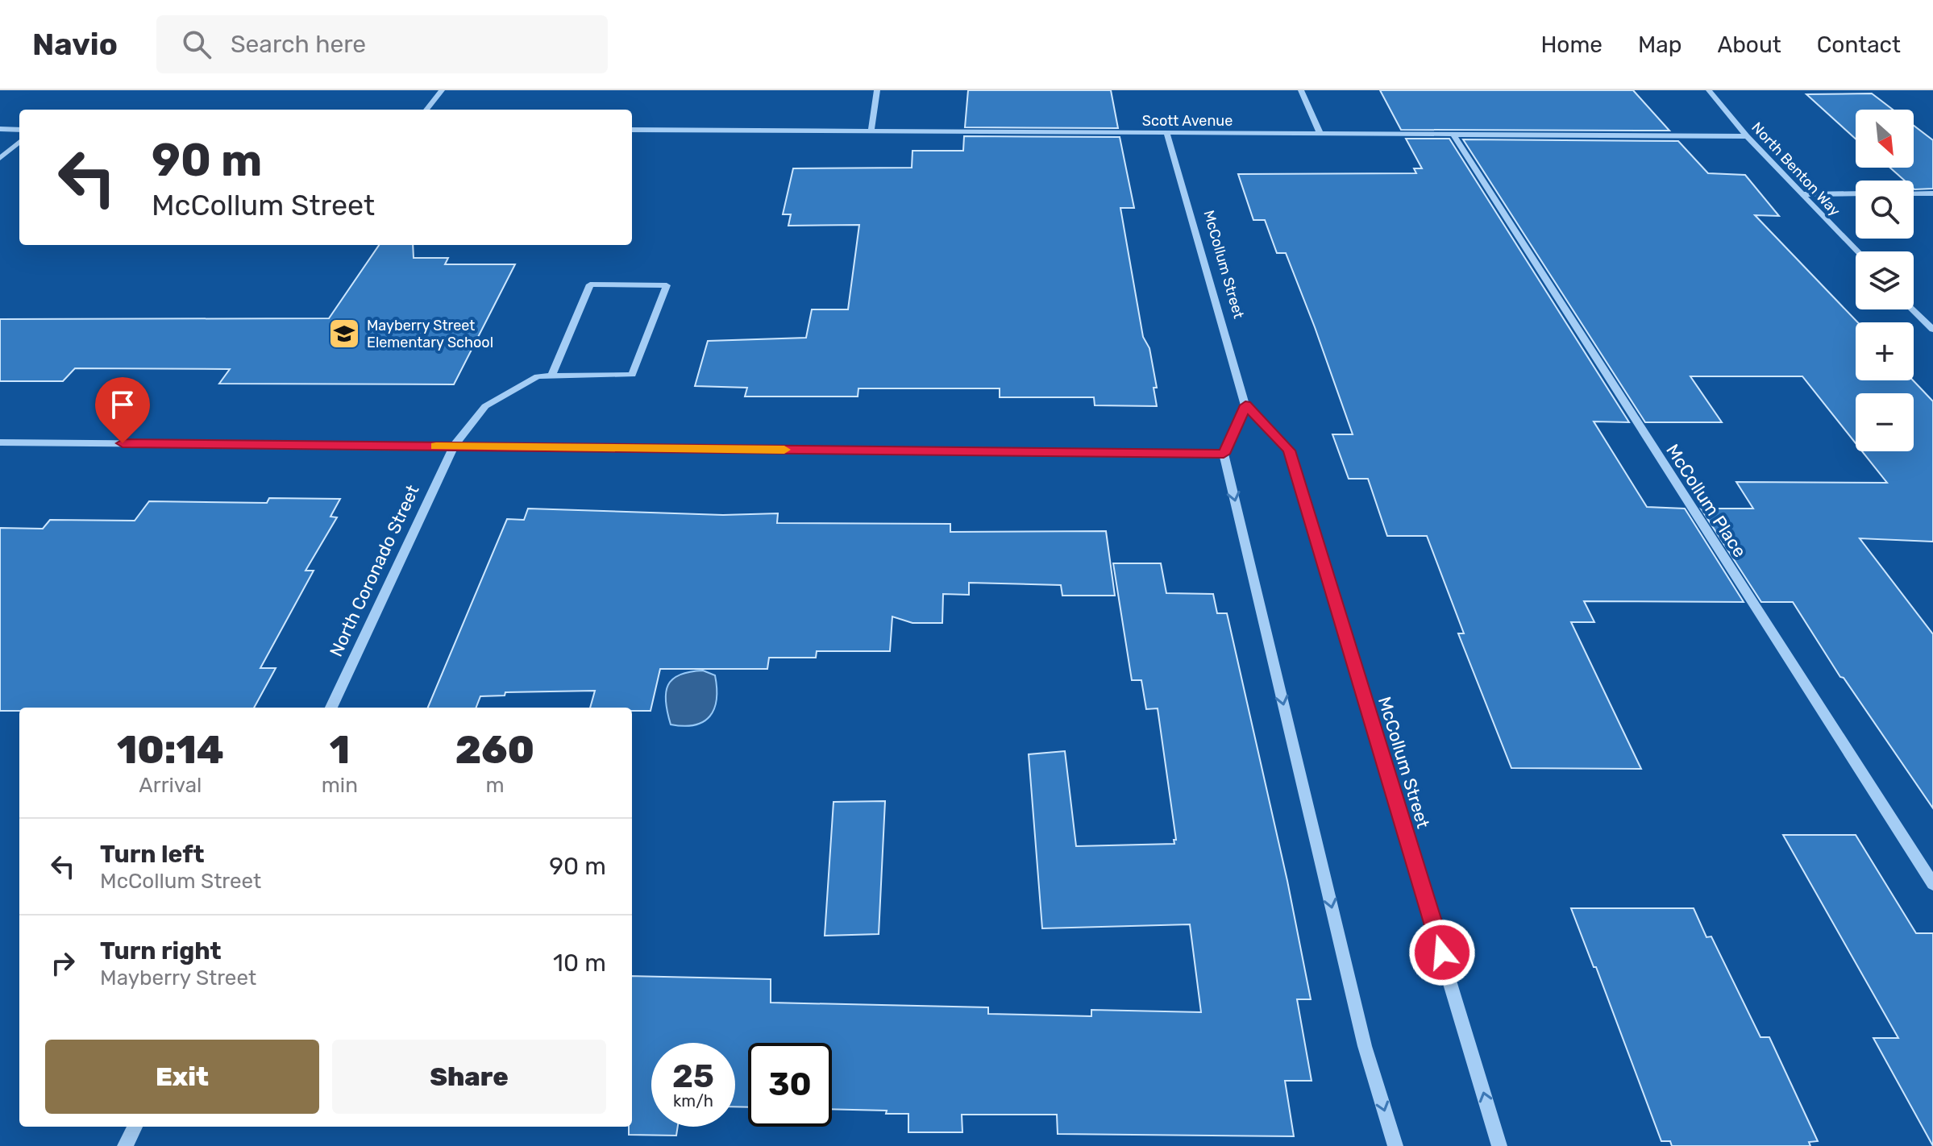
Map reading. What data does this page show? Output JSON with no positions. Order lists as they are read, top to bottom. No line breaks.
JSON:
{"streets":{"street":["Scott Avenue","North Benton Way","McCollum Street","McCollum Place","North Coronado Street"]},"crossings":[["Scott Avenue","North Benton Way"],["Scott Avenue","McCollum Street"],["Scott Avenue","McCollum Place"]],"places":{"school or university":["Mayberry Street Elementary School"]},"north":"bottom right","page":{"header":"Navio","search":"Search here","nav":["Home","Map","About","Contact"],"map_buttons":["+","−"],"turn":["90 m","McCollum Street"],"eta":["10:14","Arrival","1","min","260","m"],"list":[{"name":"Turn left","note":"McCollum Street","value":"90 m"},{"name":"Turn right","note":"Mayberry Street","value":"10 m"}],"buttons":["Exit","Share"],"speed":"25 km/h","limit":"30"}}
